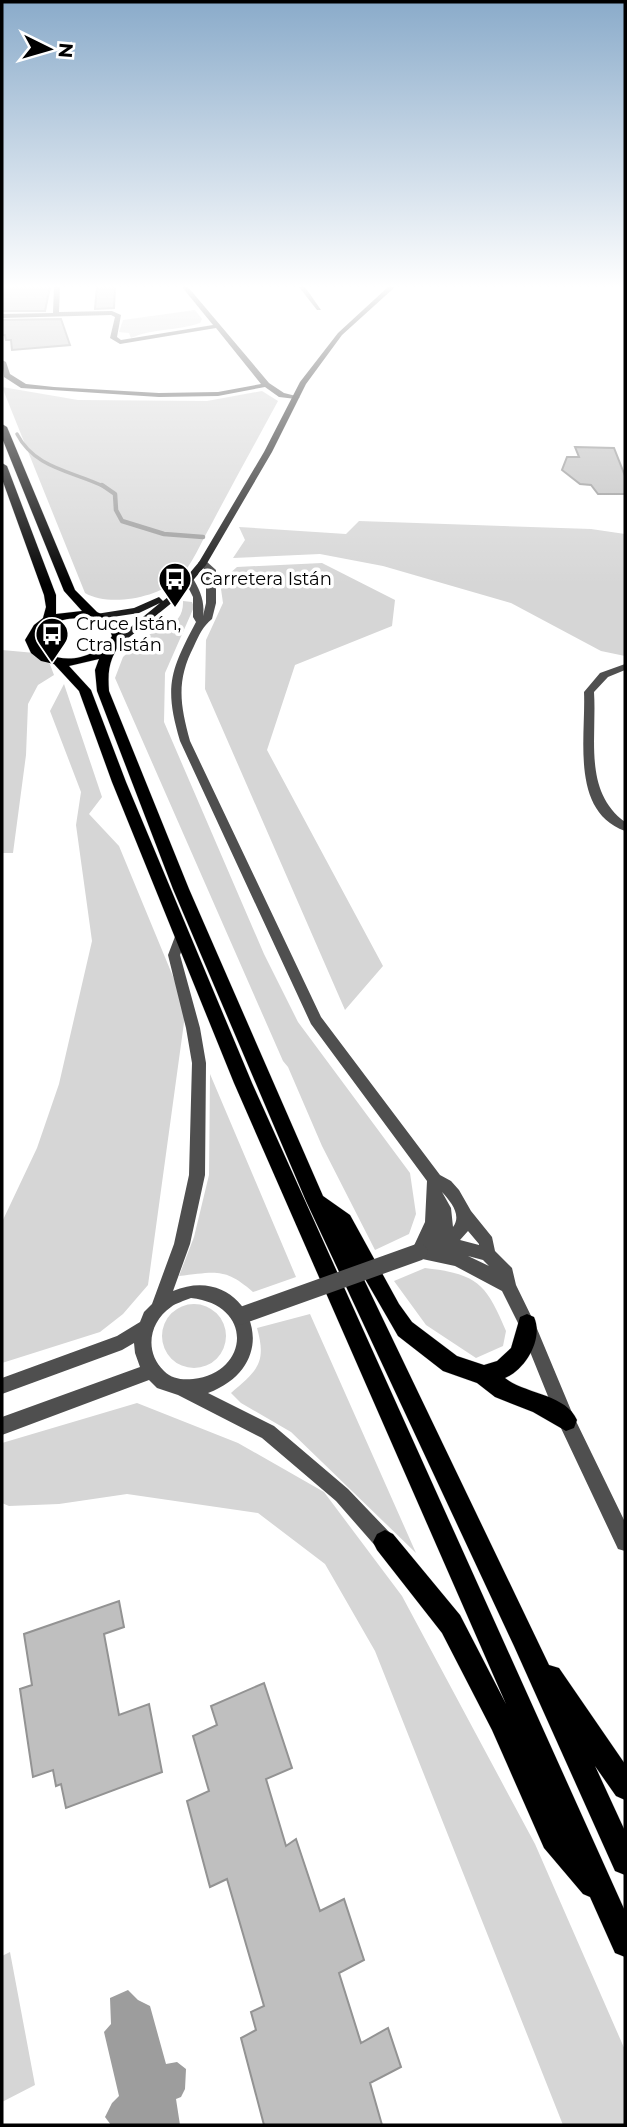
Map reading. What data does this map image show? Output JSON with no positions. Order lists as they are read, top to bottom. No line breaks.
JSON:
{"places":{"bus stop":["Carretera Istán","Cruce Istán, Ctra Istán"]},"north":"right"}
